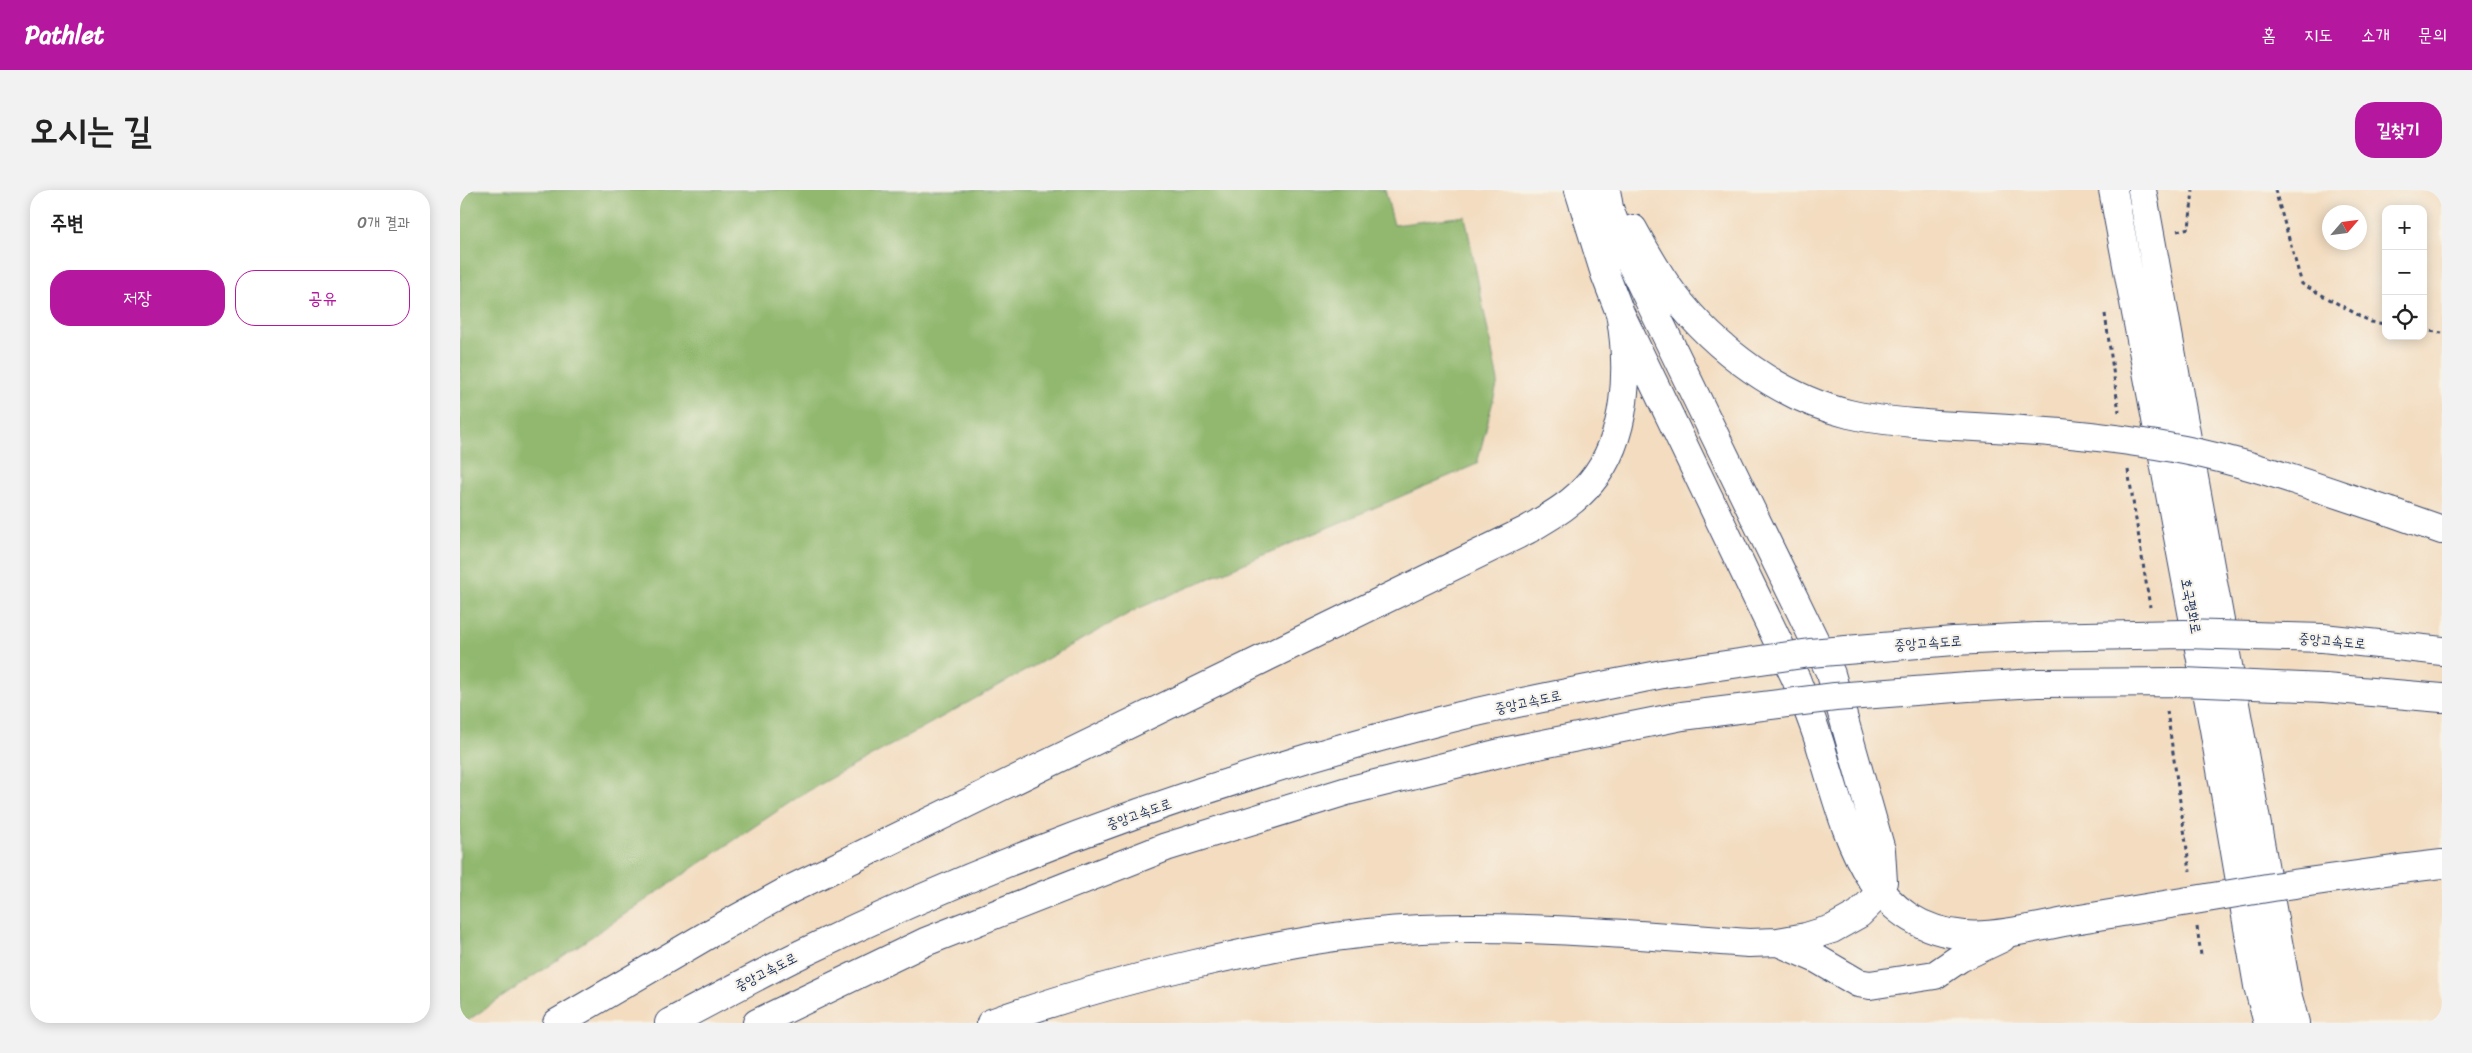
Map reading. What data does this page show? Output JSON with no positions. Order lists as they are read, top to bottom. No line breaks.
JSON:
{"streets":{"main road":["호국평화로","중앙고속도로"]},"north":"top right","page":{"header":"Pathlet","nav":["홈","지도","소개","문의"],"title":"오시는 길","buttons":["길찾기",["저장","공유"]],"heading":["주변","0개 결과"],"map_buttons":["+","−"]}}
